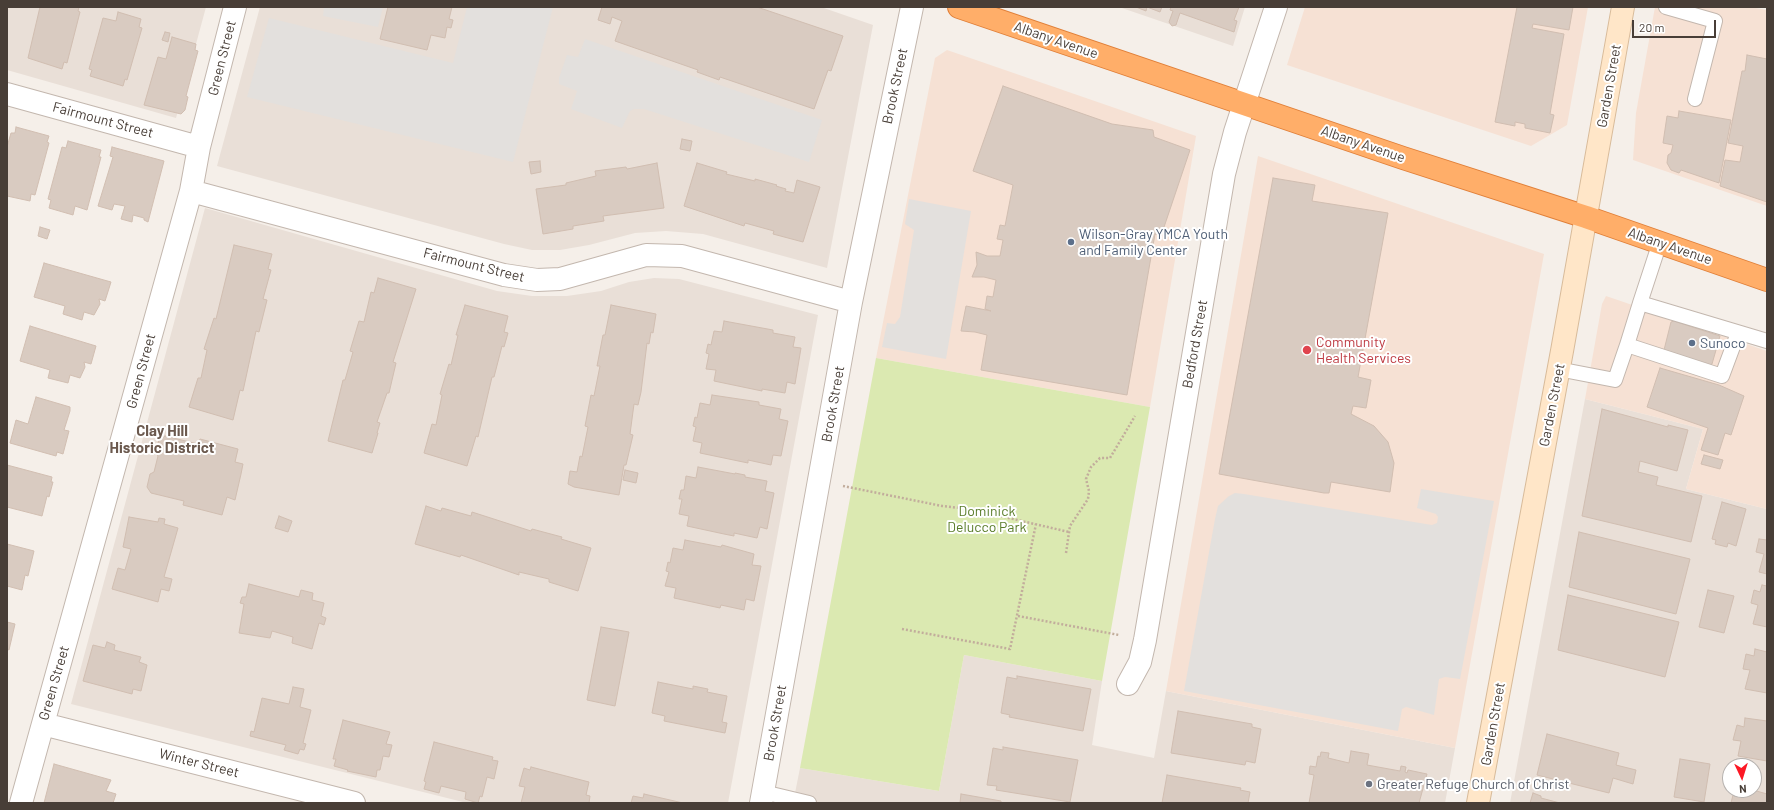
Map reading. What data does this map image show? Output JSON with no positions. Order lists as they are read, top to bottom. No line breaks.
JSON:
{"streets":{"highway":["Albany Avenue"],"street":["Green Street","Brook Street","Garden Street","Fairmount Street","Bedford Street","Winter Street"]},"crossings":[["Albany Avenue","Garden Street"],["Albany Avenue","Bedford Street"],["Green Street","Fairmount Street"],["Green Street","Winter Street"],["Brook Street","Fairmount Street"]],"districts":["Clay Hill Historic District"],"parks":["Dominick Delucco Park"],"places":["Wilson-Gray YMCA Youth and Family Center","Sunoco","Community Health Services","Greater Refuge Church of Christ"],"scale_bar":"20 m","north":"bottom"}
